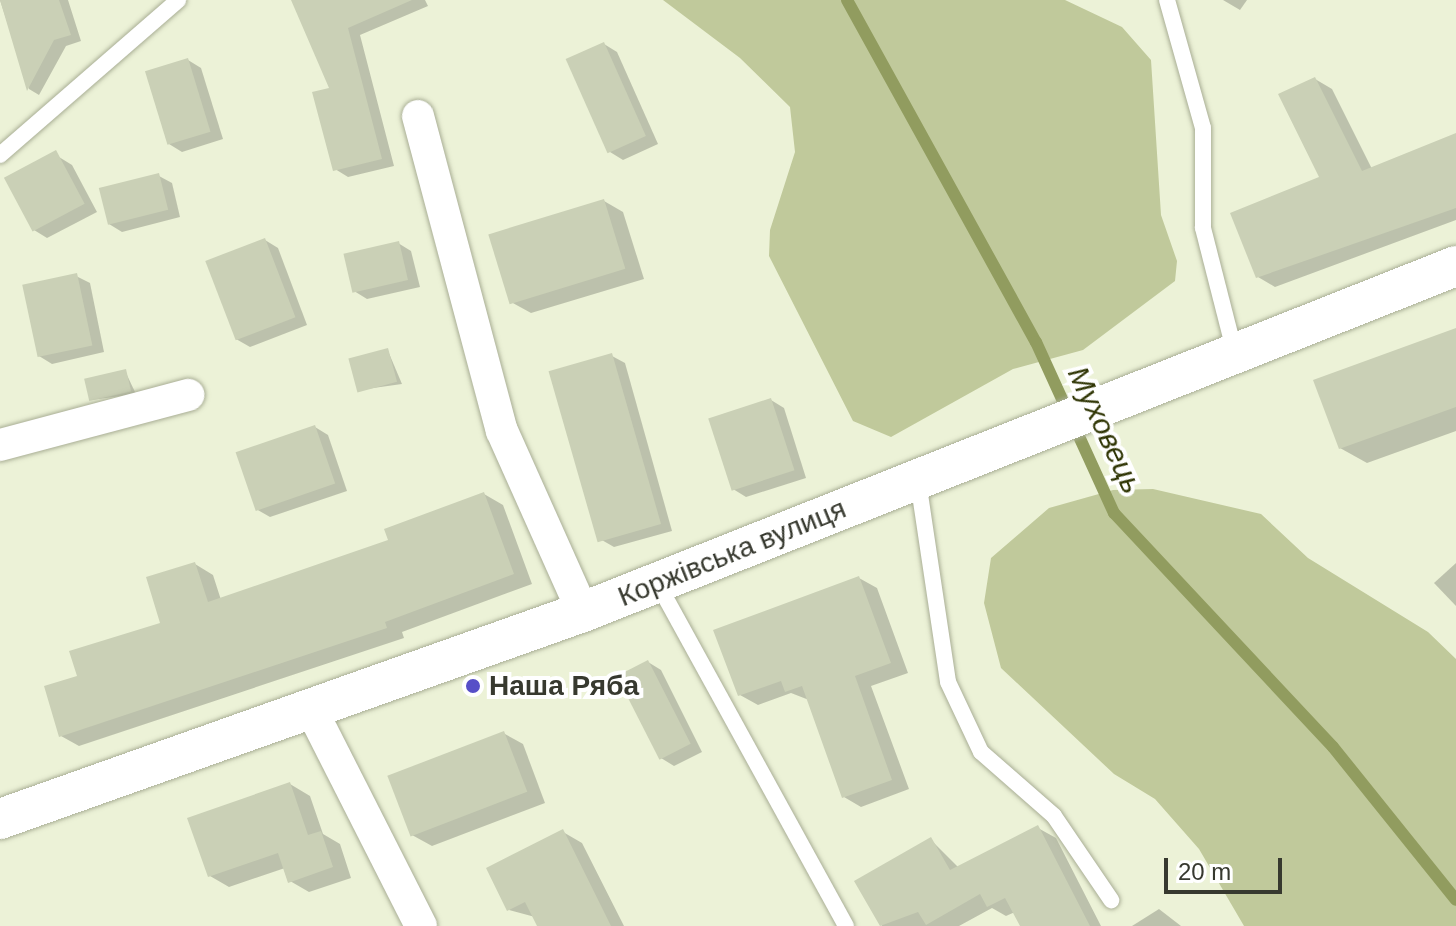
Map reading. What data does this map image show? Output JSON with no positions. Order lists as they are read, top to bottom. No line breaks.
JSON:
{"streets":{"street":["Коржівська вулиця"]},"water":["Муховець"],"places":["Наша Ряба"],"scale_bar":"20 m"}
